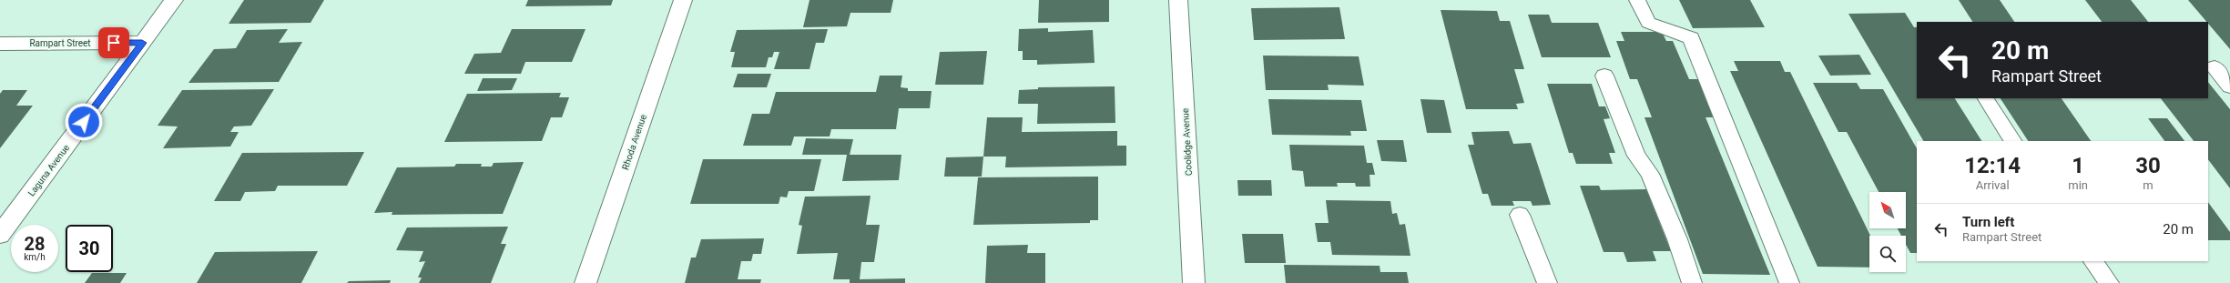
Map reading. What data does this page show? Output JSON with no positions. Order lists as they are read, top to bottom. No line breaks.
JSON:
{"streets":{"street":["Rampart Street","Rhoda Avenue","Coolidge Avenue","Laguna Avenue"]},"crossings":[["Rampart Street","Laguna Avenue"]],"north":"top left","page":{"turn":["20 m","Rampart Street"],"eta":["12:14","Arrival","1","min","30","m"],"list":[{"name":"Turn left","note":"Rampart Street","value":"20 m"}],"speed":"28 km/h","limit":"30"}}
